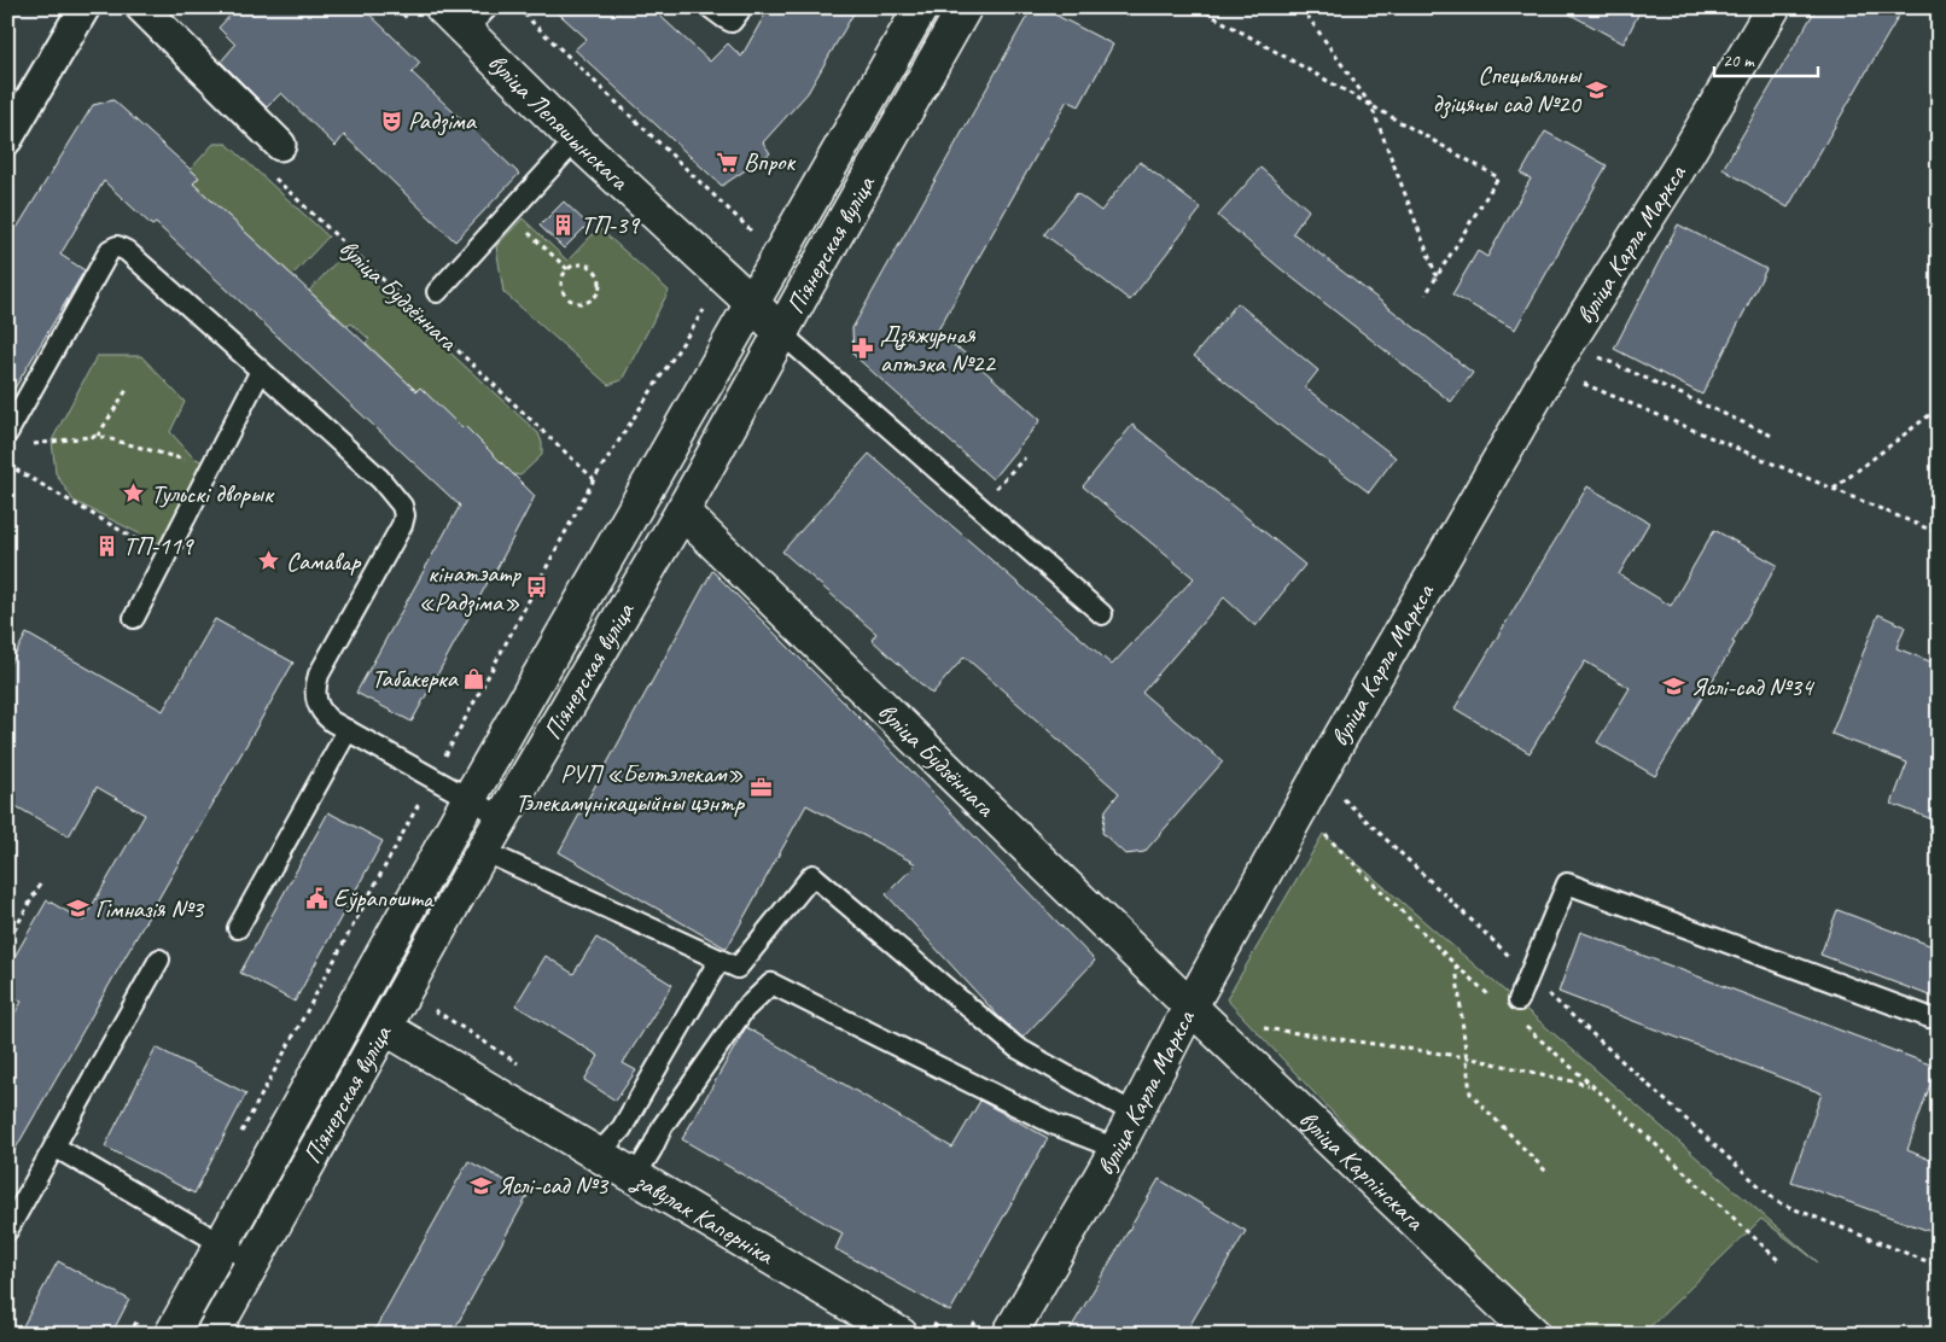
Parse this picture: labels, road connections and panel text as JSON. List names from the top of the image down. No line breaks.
{"streets":{"main road":["вуліца Лепяшынскага","вуліца Карла Маркса","Піянерская вуліца","вуліца Будзённага","вуліца Карпінскага","завулак Каперніка"]},"crossings":[["вуліца Лепяшынскага","Піянерская вуліца"],["вуліца Карла Маркса","вуліца Будзённага"],["вуліца Карла Маркса","вуліца Карпінскага"],["Піянерская вуліца","вуліца Будзённага"],["Піянерская вуліца","завулак Каперніка"],["вуліца Будзённага","вуліца Карпінскага"]],"places":{"school or university":["Спецыяльны дзіцячы сад №20","Яслі-сад №34","Гімназія №3","Яслі-сад №3"],"theatre":["Радзіма"],"supermarket":["Впрок"],"building":["ТП-39","ТП-119"],"pharmacy":["Дзяжурная аптэка №22"],"place":["Тульскі дворык","Самавар"],"bus stop":["кінатэатр «Радзіма»"],"shop":["Табакерка"],"office":["РУП «Белтэлекам» Тэлекамунікацыйны цэнтр"],"public building":["Еўрапошта"]},"scale_bar":"20 m"}
